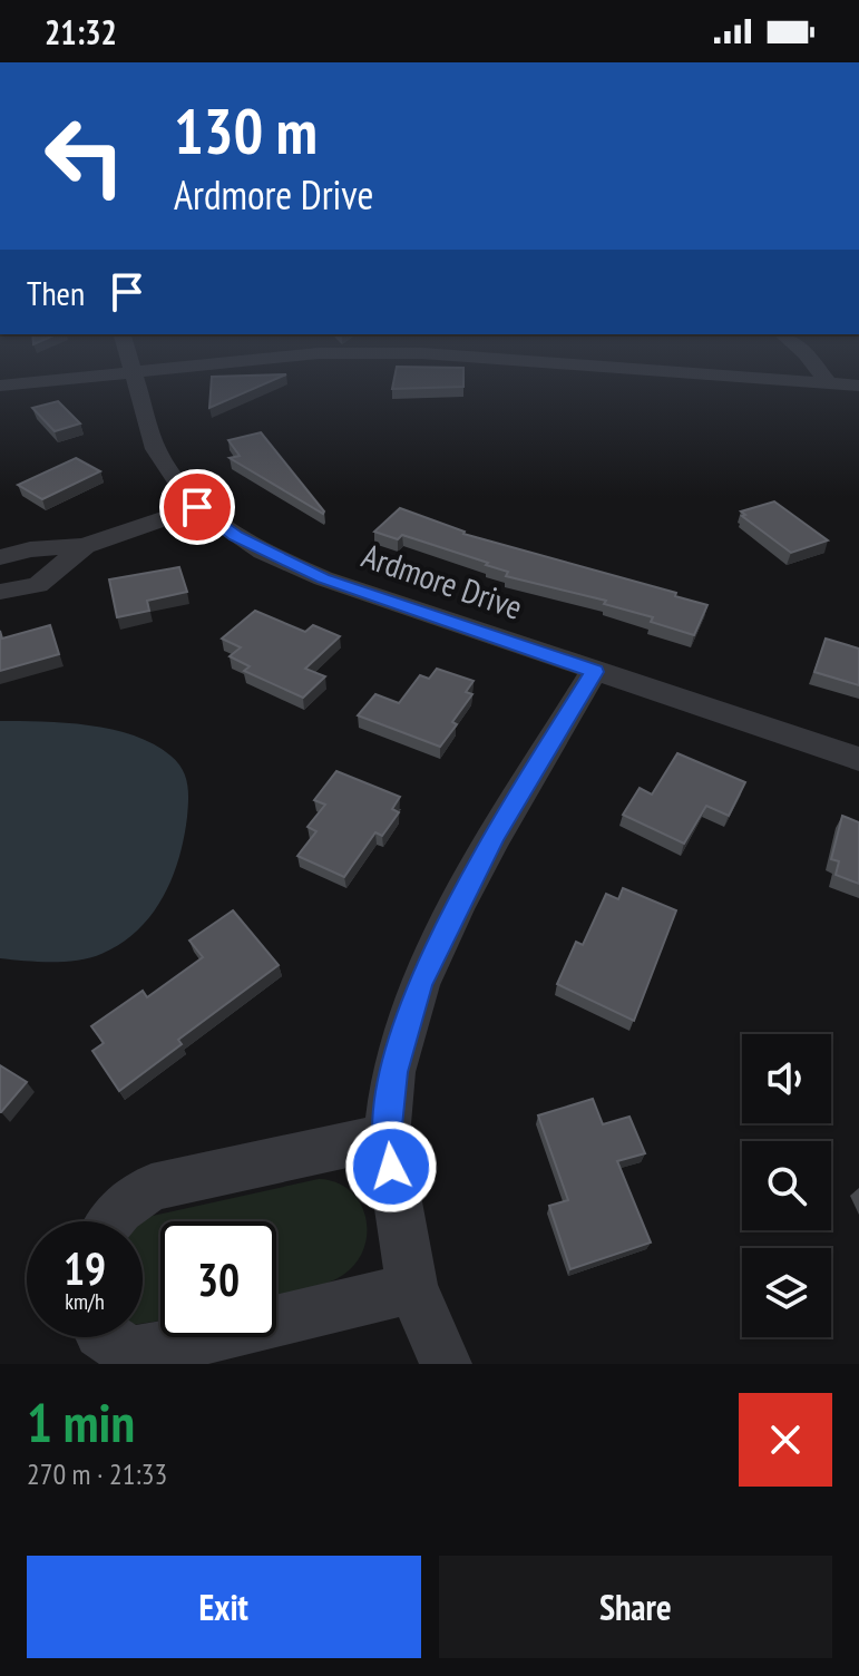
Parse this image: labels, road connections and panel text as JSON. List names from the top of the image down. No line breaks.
{"streets":{"street":["Ardmore Drive"]},"page":{"status":"21:32","turn":["130 m","Ardmore Drive"],"then":"Then","speed":"19 km/h","limit":"30","heading":["1 min","270 m · 21:33"],"buttons":["Exit","Share"]}}
